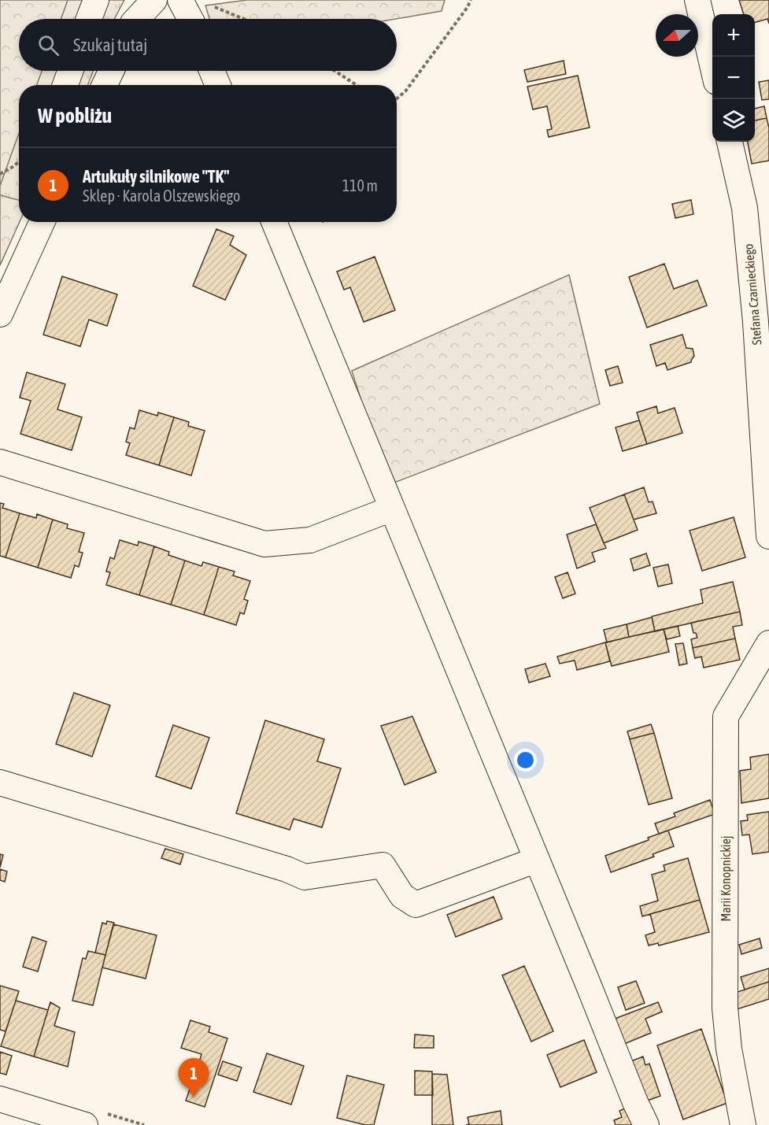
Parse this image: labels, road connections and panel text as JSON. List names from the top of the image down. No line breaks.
{"streets":{"street":["Stefana Czarnieckiego","Marii Konopnickiej"]},"north":"left","page":{"map_buttons":["+","−"],"search":"Szukaj tutaj","heading":"W pobliżu","list":[{"mark":"1","name":"Artukuły silnikowe \"TK\"","note":"Sklep · Karola Olszewskiego","value":"110 m"}],"pins":"1"}}
